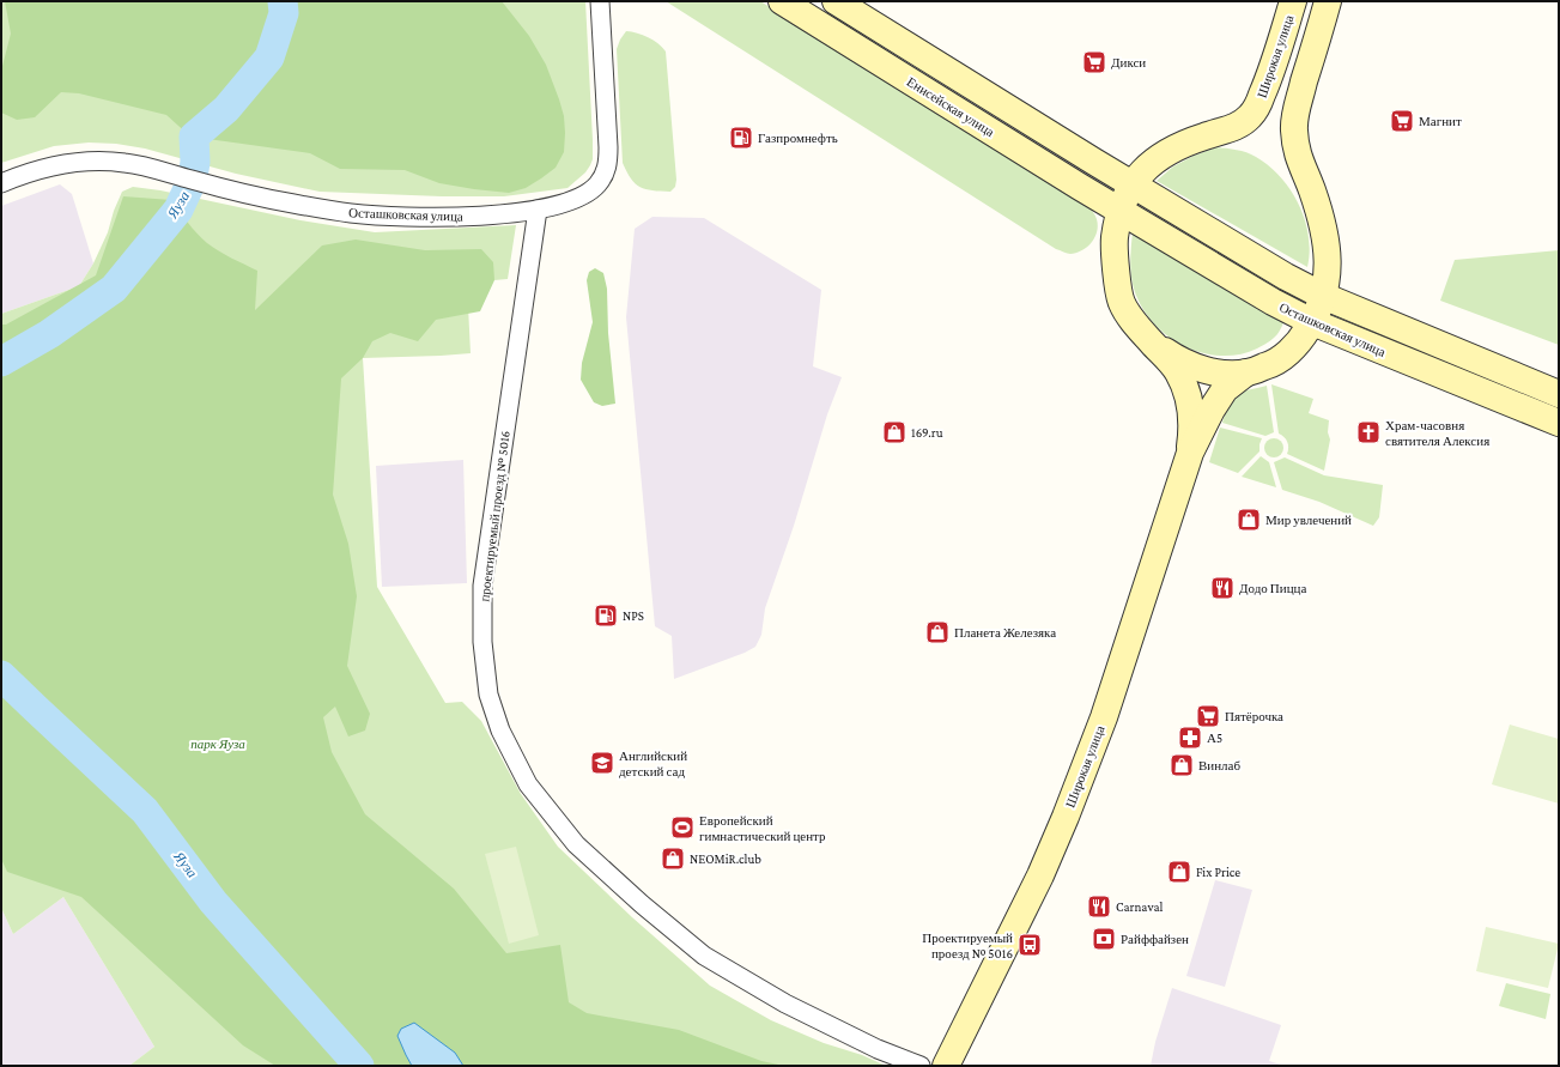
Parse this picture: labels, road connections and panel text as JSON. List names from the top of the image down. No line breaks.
{"streets":{"main road":["Широкая улица","Енисейская улица","Осташковская улица"],"street":["проектируемый проезд № 5016"]},"crossings":[["Широкая улица","Енисейская улица"],["Широкая улица","Осташковская улица"],["Енисейская улица","Осташковская улица"],["Осташковская улица","проектируемый проезд № 5016"]],"water":["Яуза"],"parks":["парк Яуза"],"places":{"supermarket":["Дикси","Магнит","Пятёрочка"],"fuel station":["Газпромнефть","NPS"],"shop":["169.ru","Мир увлечений","Планета Железяка","Винлаб","NEOMiR.club","Fix Price"],"church":["Храм-часовня святителя Алексия"],"restaurant":["Додо Пицца","Carnaval"],"pharmacy":["А5"],"school or university":["Английский детский сад"],"sports":["Европейский гимнастический центр"],"bank":["Райффайзен"],"bus stop":["Проектируемый проезд № 5016"]}}
